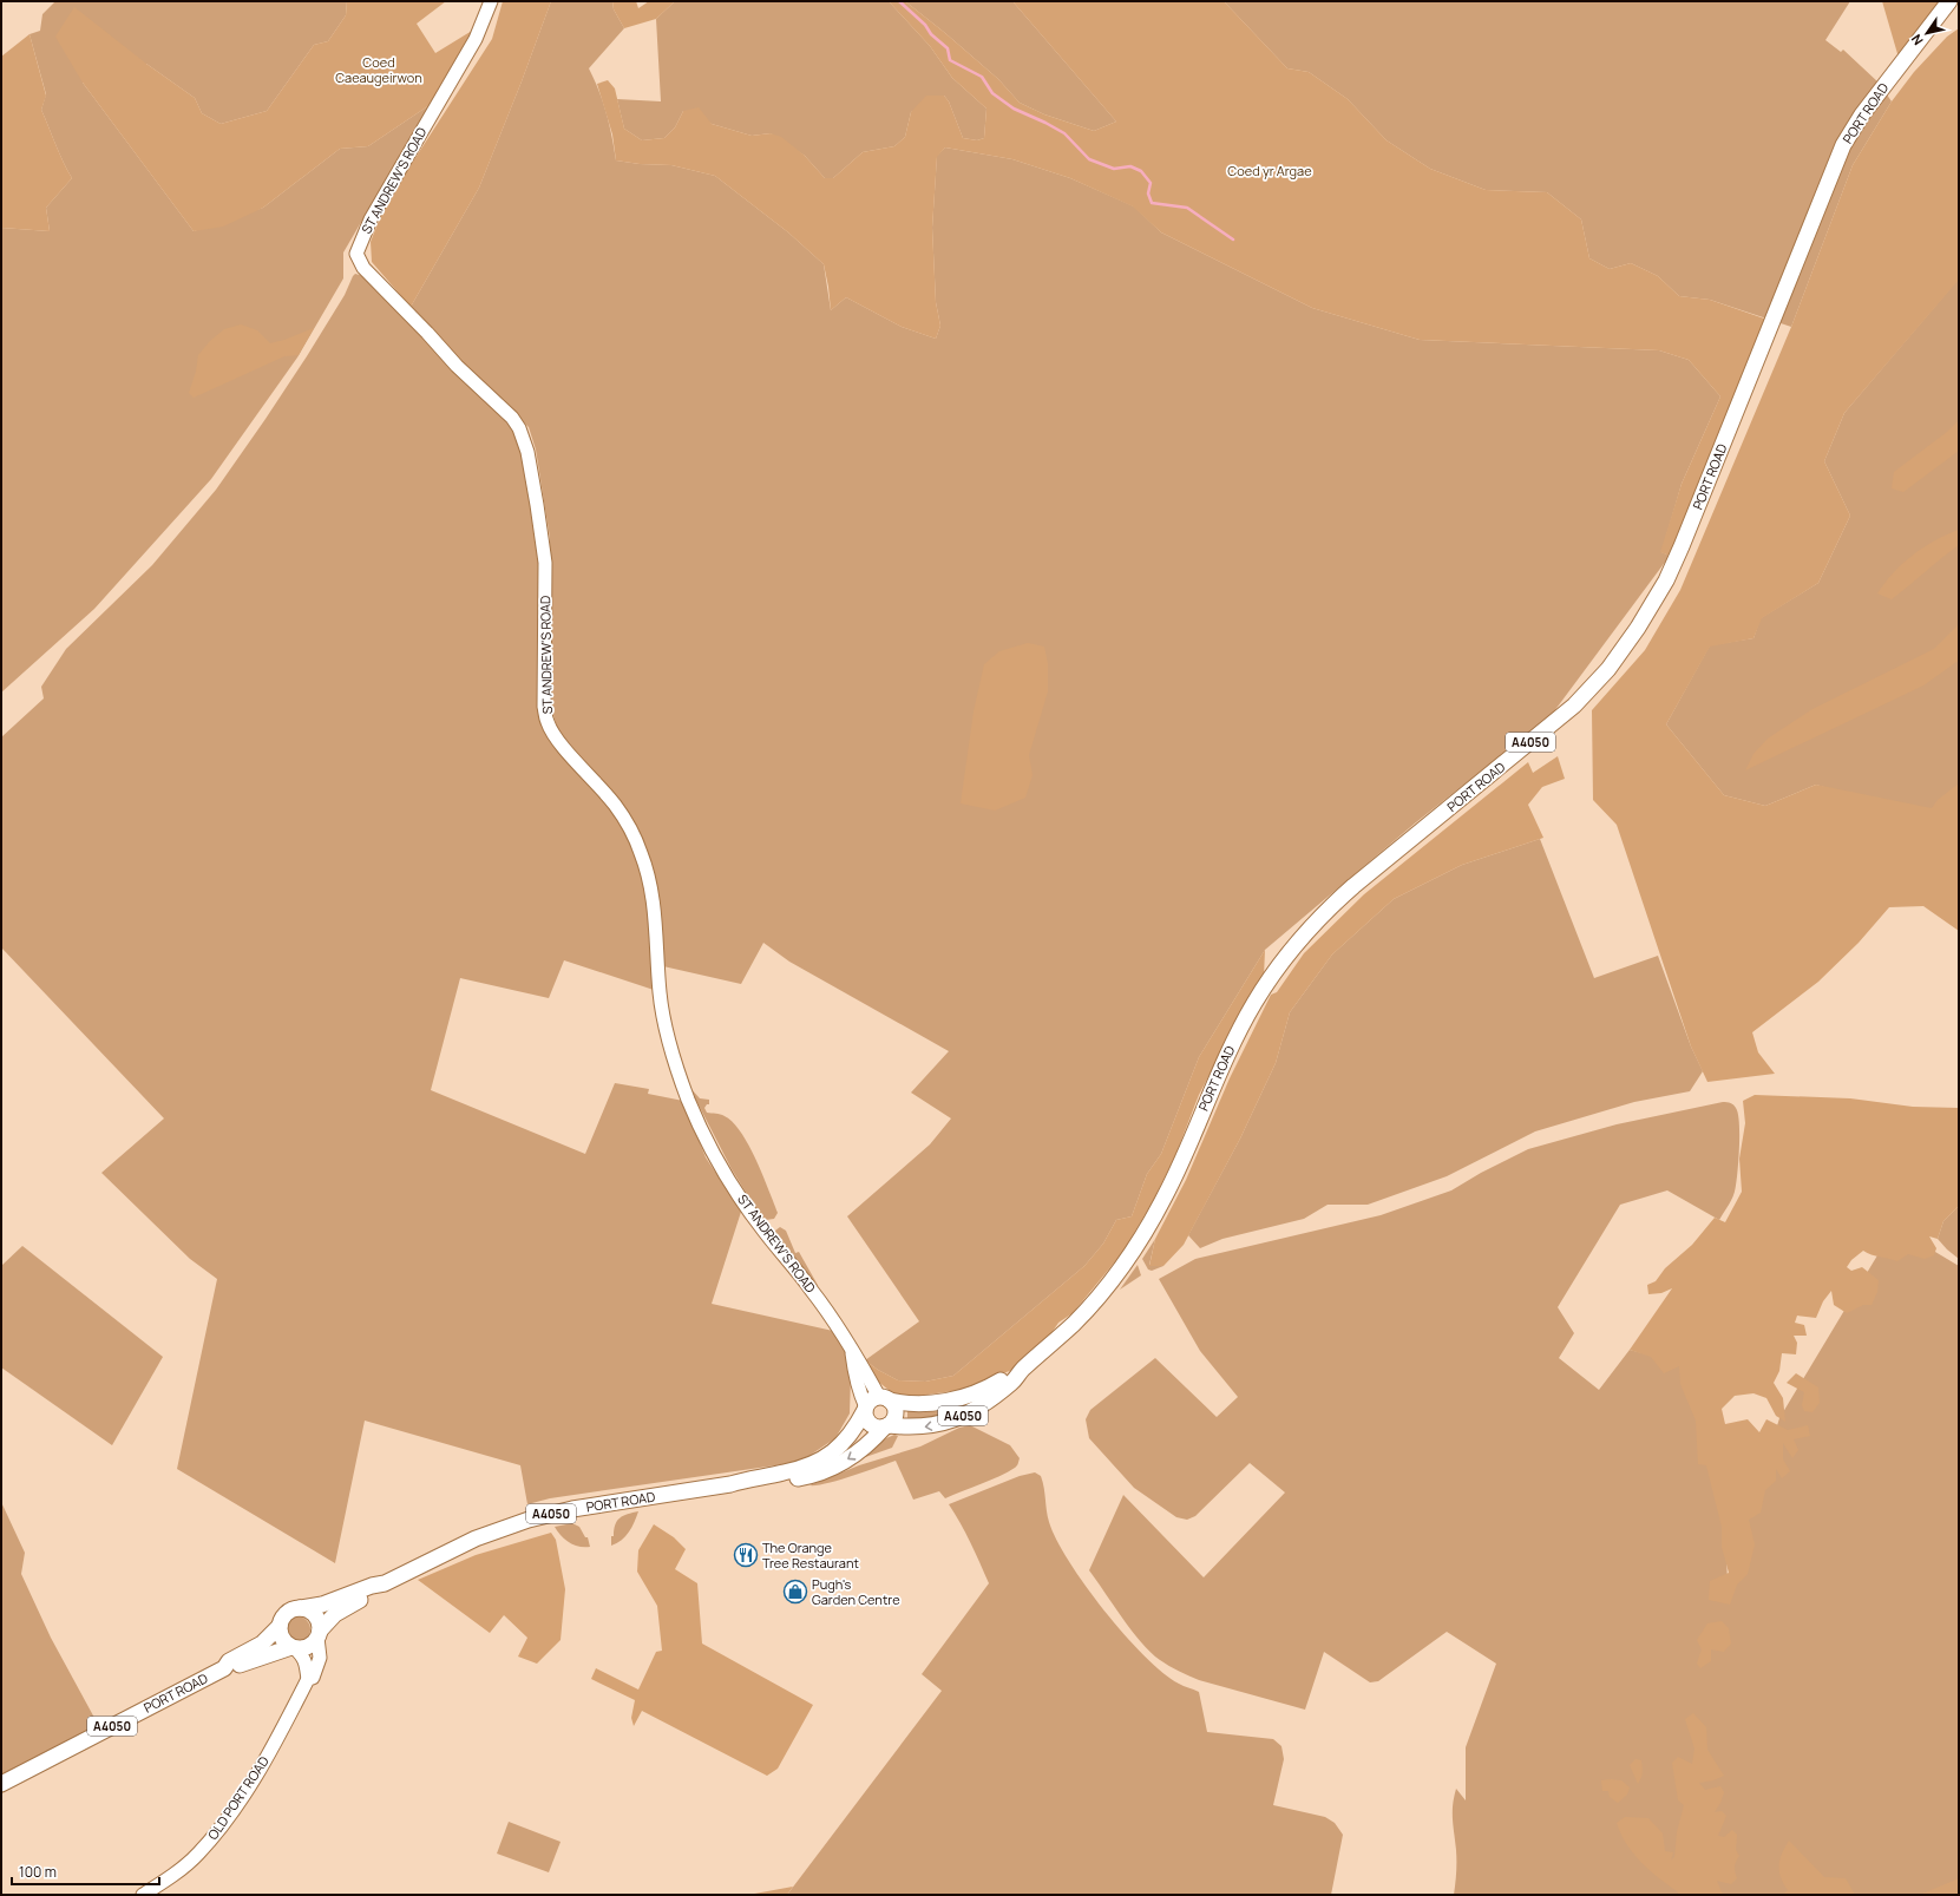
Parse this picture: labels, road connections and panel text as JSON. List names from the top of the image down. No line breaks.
{"streets":{"main road":["PORT ROAD","A4050"],"street":["ST ANDREW'S ROAD","OLD PORT ROAD"]},"crossings":[["PORT ROAD","ST ANDREW'S ROAD"],["PORT ROAD","OLD PORT ROAD"]],"parks":["Coed Caeaugeirwon","Coed yr Argae"],"places":{"restaurant":["The Orange Tree Restaurant"],"shop":["Pugh's Garden Centre"]},"scale_bar":"100 m","north":"bottom left"}
